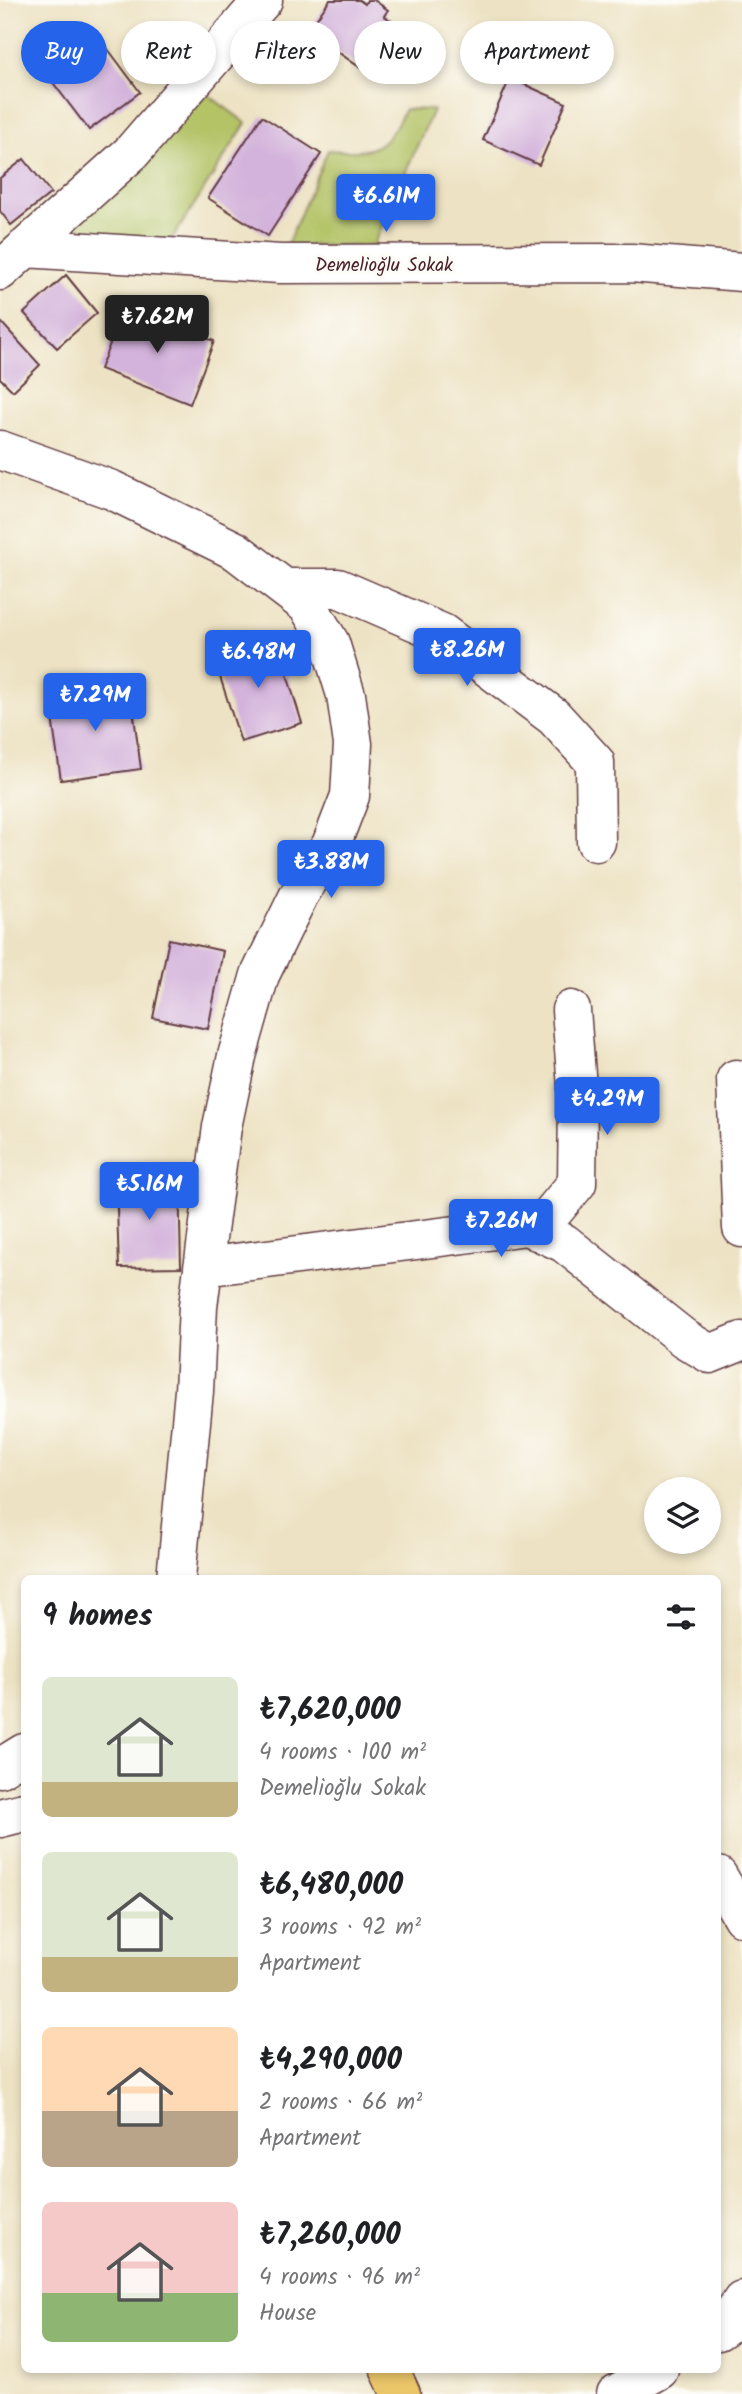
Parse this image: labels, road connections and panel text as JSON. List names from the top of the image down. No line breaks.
{"streets":{"street":["Demelioğlu Sokak"]},"page":{"chip":["Buy","Rent","Filters","New","Apartment"],"price":["₺6.61M","₺7.62M","₺8.26M","₺6.48M","₺7.29M","₺3.88M","₺4.29M","₺5.16M","₺7.26M"],"heading":"9 homes","list":[{"name":"₺7,620,000","note":"4 rooms · 100 m² · Demelioğlu Sokak"},{"name":"₺6,480,000","note":"3 rooms · 92 m² · Apartment"},{"name":"₺4,290,000","note":"2 rooms · 66 m² · Apartment"},{"name":"₺7,260,000","note":"4 rooms · 96 m² · House"}]}}
